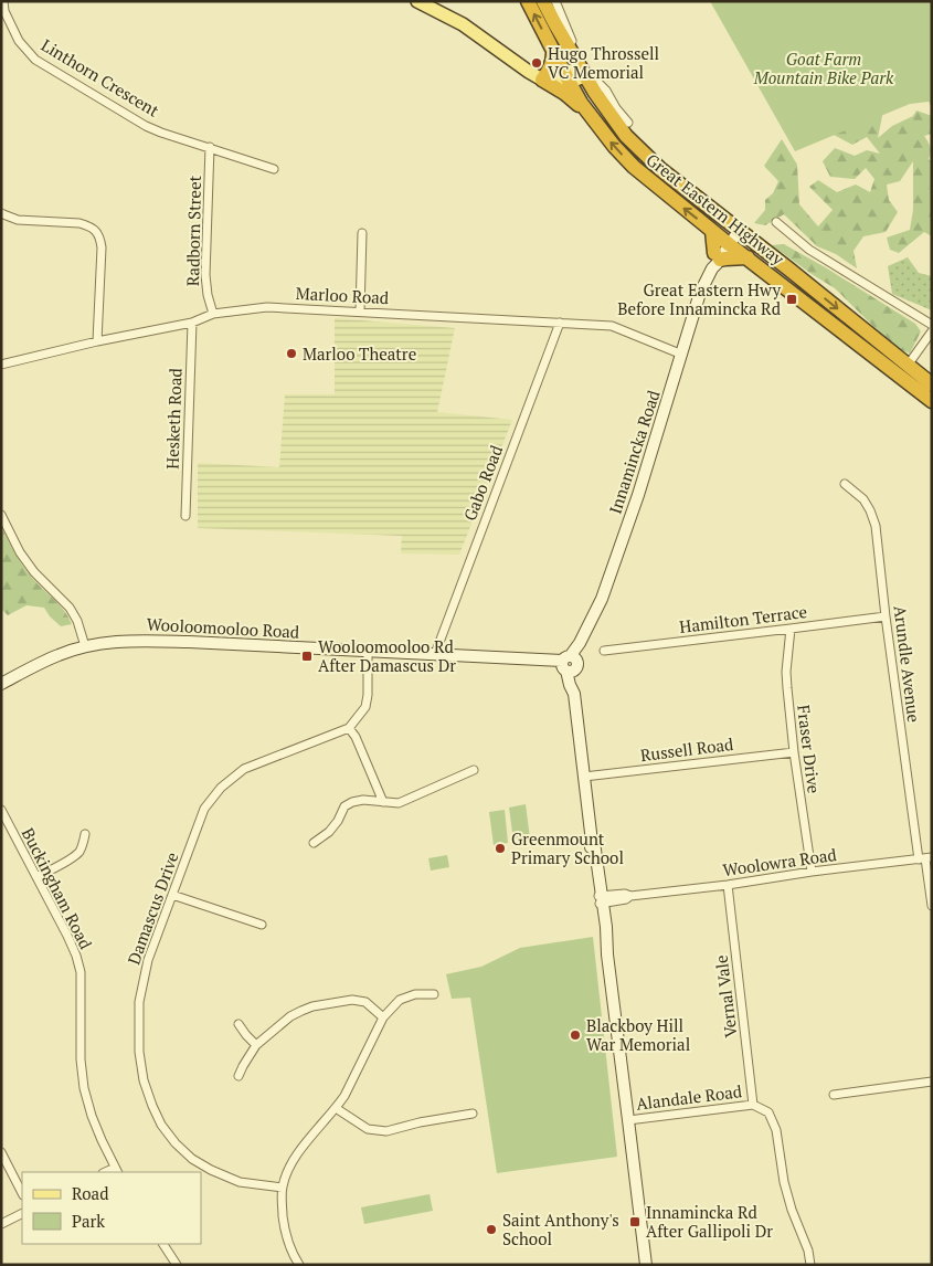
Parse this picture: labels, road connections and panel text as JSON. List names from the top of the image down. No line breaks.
{"streets":{"highway":["Great Eastern Highway"],"main road":["Innamincka Road","Wooloomooloo Road"],"street":["Linthorn Crescent","Radborn Street","Marloo Road","Hesketh Road","Gabo Road","Hamilton Terrace","Arundle Avenue","Russell Road","Fraser Drive","Woolowra Road","Buckingham Road","Damascus Drive","Vernal Vale","Alandale Road"]},"crossings":[["Linthorn Crescent","Radborn Street"],["Great Eastern Highway","Innamincka Road"],["Radborn Street","Marloo Road"],["Marloo Road","Hesketh Road"],["Marloo Road","Innamincka Road"],["Marloo Road","Gabo Road"],["Innamincka Road","Wooloomooloo Road"],["Innamincka Road","Russell Road"],["Innamincka Road","Woolowra Road"],["Innamincka Road","Alandale Road"],["Gabo Road","Wooloomooloo Road"],["Hamilton Terrace","Arundle Avenue"],["Hamilton Terrace","Fraser Drive"],["Arundle Avenue","Woolowra Road"],["Russell Road","Fraser Drive"],["Fraser Drive","Woolowra Road"],["Woolowra Road","Vernal Vale"],["Vernal Vale","Alandale Road"]],"parks":["Goat Farm Mountain Bike Park"],"places":{"other":["Hugo Throssell VC Memorial","Marloo Theatre","Greenmount Primary School","Blackboy Hill War Memorial","Saint Anthony's School"],"transit":["Great Eastern Hwy Before Innamincka Rd","Wooloomooloo Rd After Damascus Dr","Innamincka Rd After Gallipoli Dr"]},"legend":["Road","Park"]}
